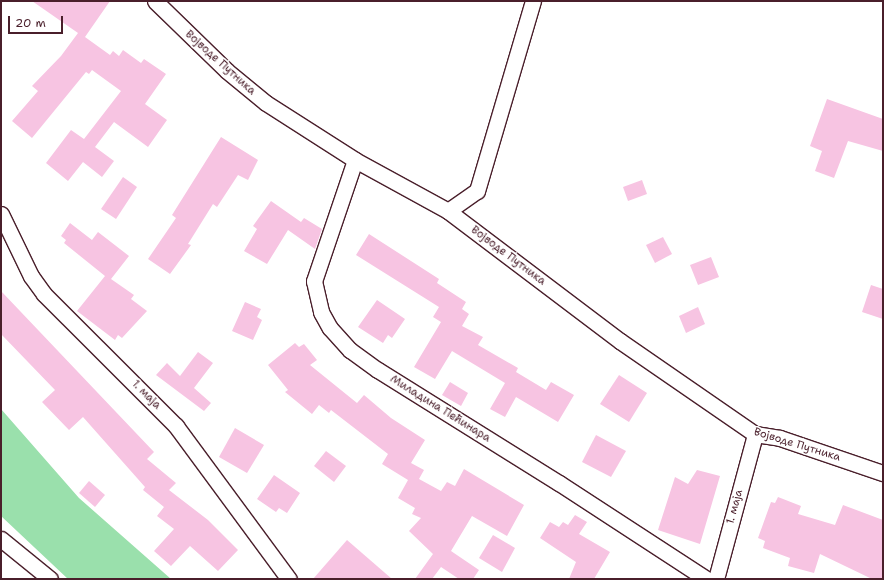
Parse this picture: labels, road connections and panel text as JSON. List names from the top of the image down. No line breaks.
{"streets":{"street":["Војводе Путника","1. маја","Миладина Пећинара"]},"crossings":[["Војводе Путника","1. маја"],["Војводе Путника","Миладина Пећинара"]],"scale_bar":"20 m"}
